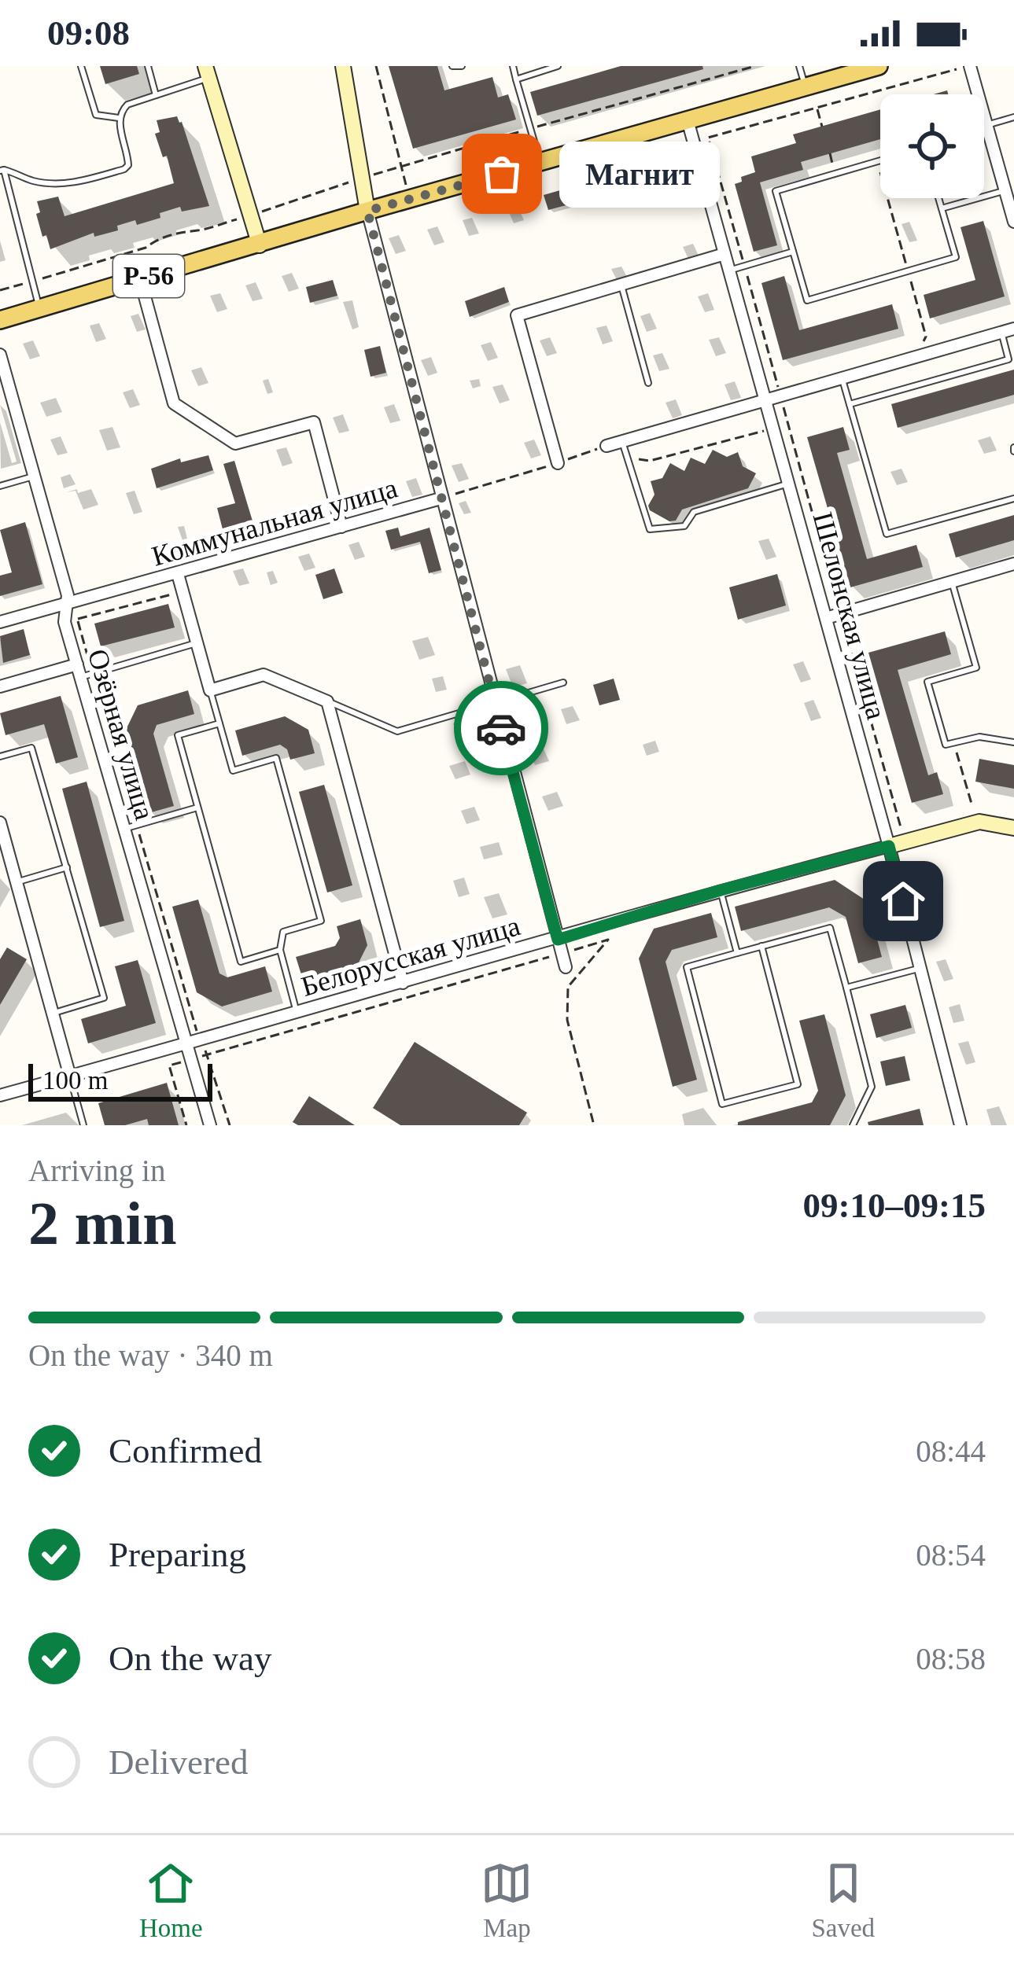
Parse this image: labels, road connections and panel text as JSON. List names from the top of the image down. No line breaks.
{"streets":{"main road":["Р-56"],"street":["Коммунальная улица","Шелонская улица","Озёрная улица","Белорусская улица"]},"crossings":[["Р-56","Шелонская улица"],["Коммунальная улица","Озёрная улица"],["Шелонская улица","Белорусская улица"],["Озёрная улица","Белорусская улица"]],"places":["Магнит"],"scale_bar":"100 m","page":{"status":"09:08","bubble":"Магнит","scale":"100 m","heading":["2 min","Arriving in","09:10–09:15"],"bar":"On the way · 340 m","list":[["Confirmed","08:44"],["Preparing","08:54"],["On the way","08:58"],"Delivered"],"tabs":["Home","Map","Saved"]}}
